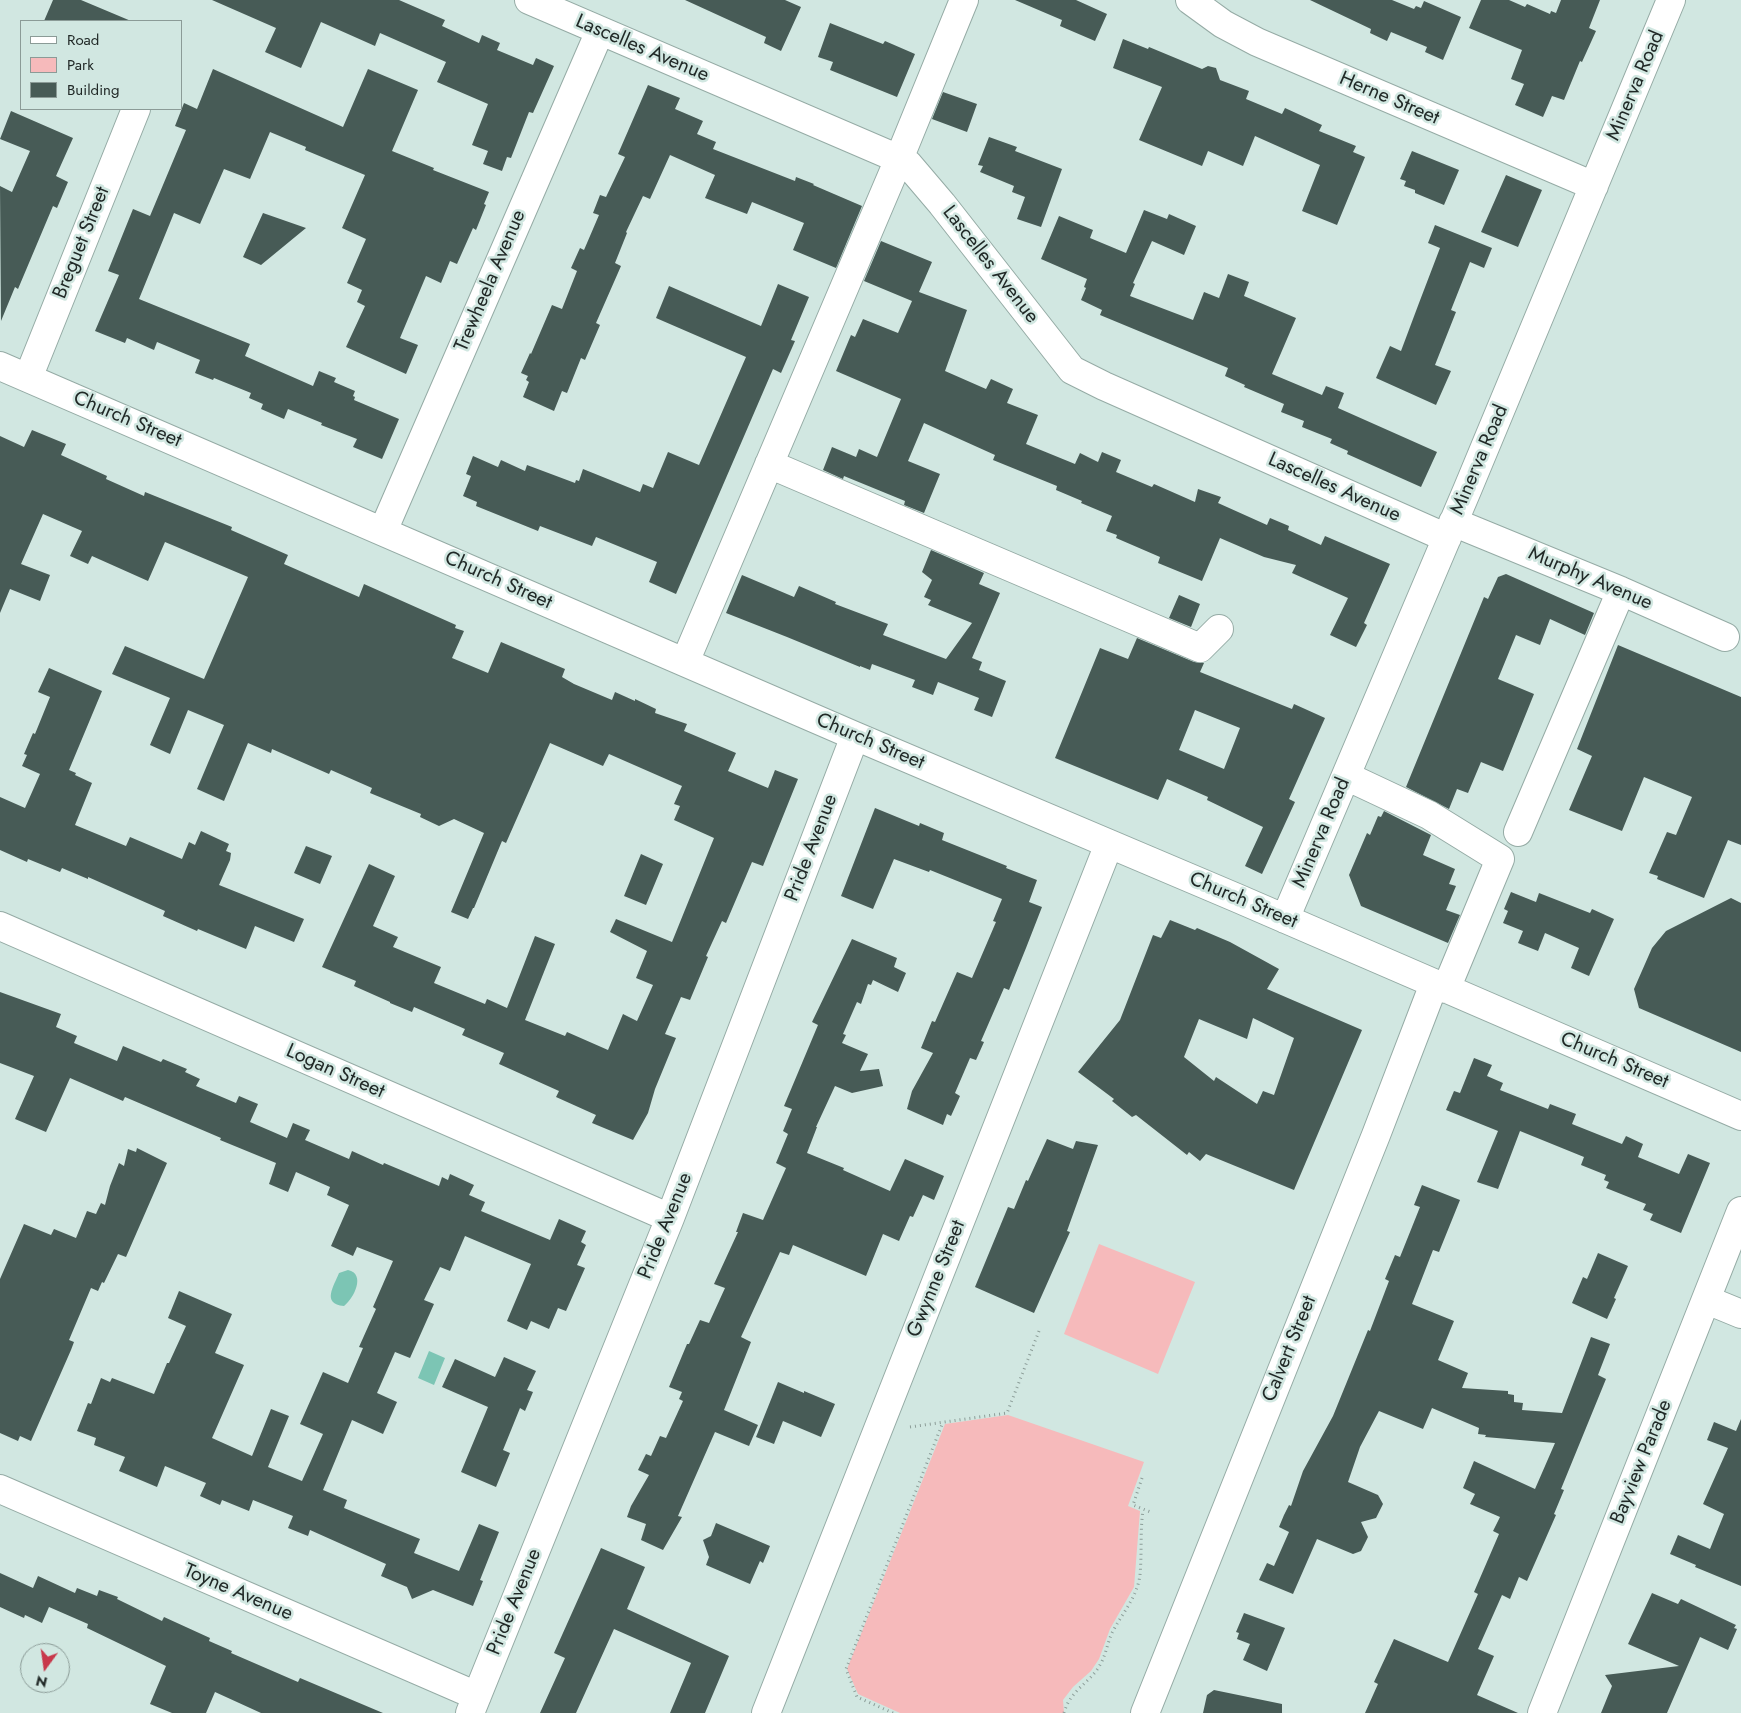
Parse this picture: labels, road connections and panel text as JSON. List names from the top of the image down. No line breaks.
{"streets":{"street":["Lascelles Avenue","Minerva Road","Herne Street","Breguet Street","Trewheela Avenue","Church Street","Murphy Avenue","Pride Avenue","Logan Street","Gwynne Street","Calvert Street","Bayview Parade","Toyne Avenue"]},"crossings":[["Lascelles Avenue","Minerva Road"],["Lascelles Avenue","Trewheela Avenue"],["Lascelles Avenue","Murphy Avenue"],["Minerva Road","Herne Street"],["Minerva Road","Church Street"],["Minerva Road","Murphy Avenue"],["Minerva Road","Calvert Street"],["Breguet Street","Church Street"],["Trewheela Avenue","Church Street"],["Church Street","Pride Avenue"],["Church Street","Gwynne Street"],["Church Street","Calvert Street"],["Pride Avenue","Logan Street"],["Pride Avenue","Toyne Avenue"]],"legend":["Road","Park","Building"],"north":"bottom"}
